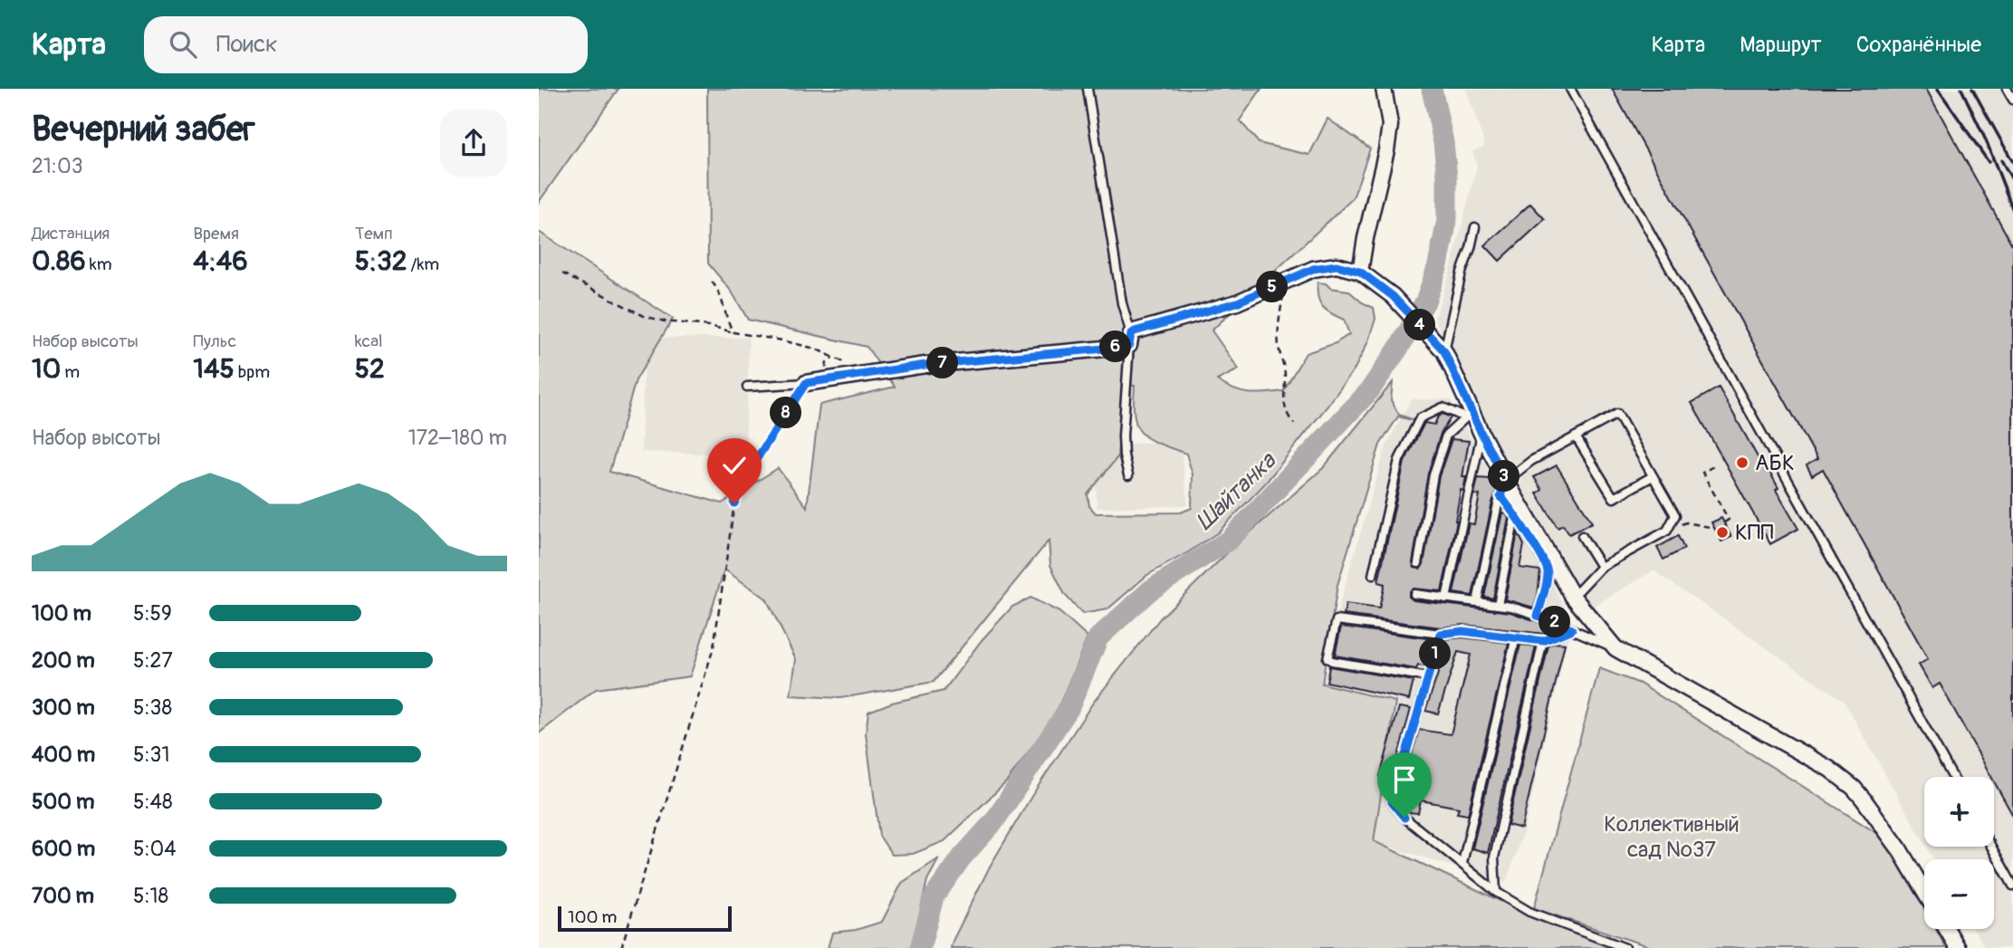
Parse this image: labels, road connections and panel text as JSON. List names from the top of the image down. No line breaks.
{"water":["Шайтанка"],"parks":["Коллективный сад №37"],"places":["АБК","КПП"],"scale_bar":"100 m","page":{"header":"Карта","search":"Поиск","nav":["Карта","Маршрут","Сохранённые"],"heading":["Вечерний забег","21:03"],"stats":[["Дистанция","0.86 km"],["Время","4:46"],["Темп","5:32 /km"],["Набор высоты","10 m"],["Пульс","145 bpm"],["kcal","52"]],"pins":["5","4","6","7","8","3","2","1"],"chart":["Набор высоты","172–180 m"],"list":[{"name":"100 m","note":"5:59"},{"name":"200 m","note":"5:27"},{"name":"300 m","note":"5:38"},{"name":"400 m","note":"5:31"},{"name":"500 m","note":"5:48"},{"name":"600 m","note":"5:04"},{"name":"700 m","note":"5:18"}],"map_buttons":["+","−"],"scale":"100 m"}}
